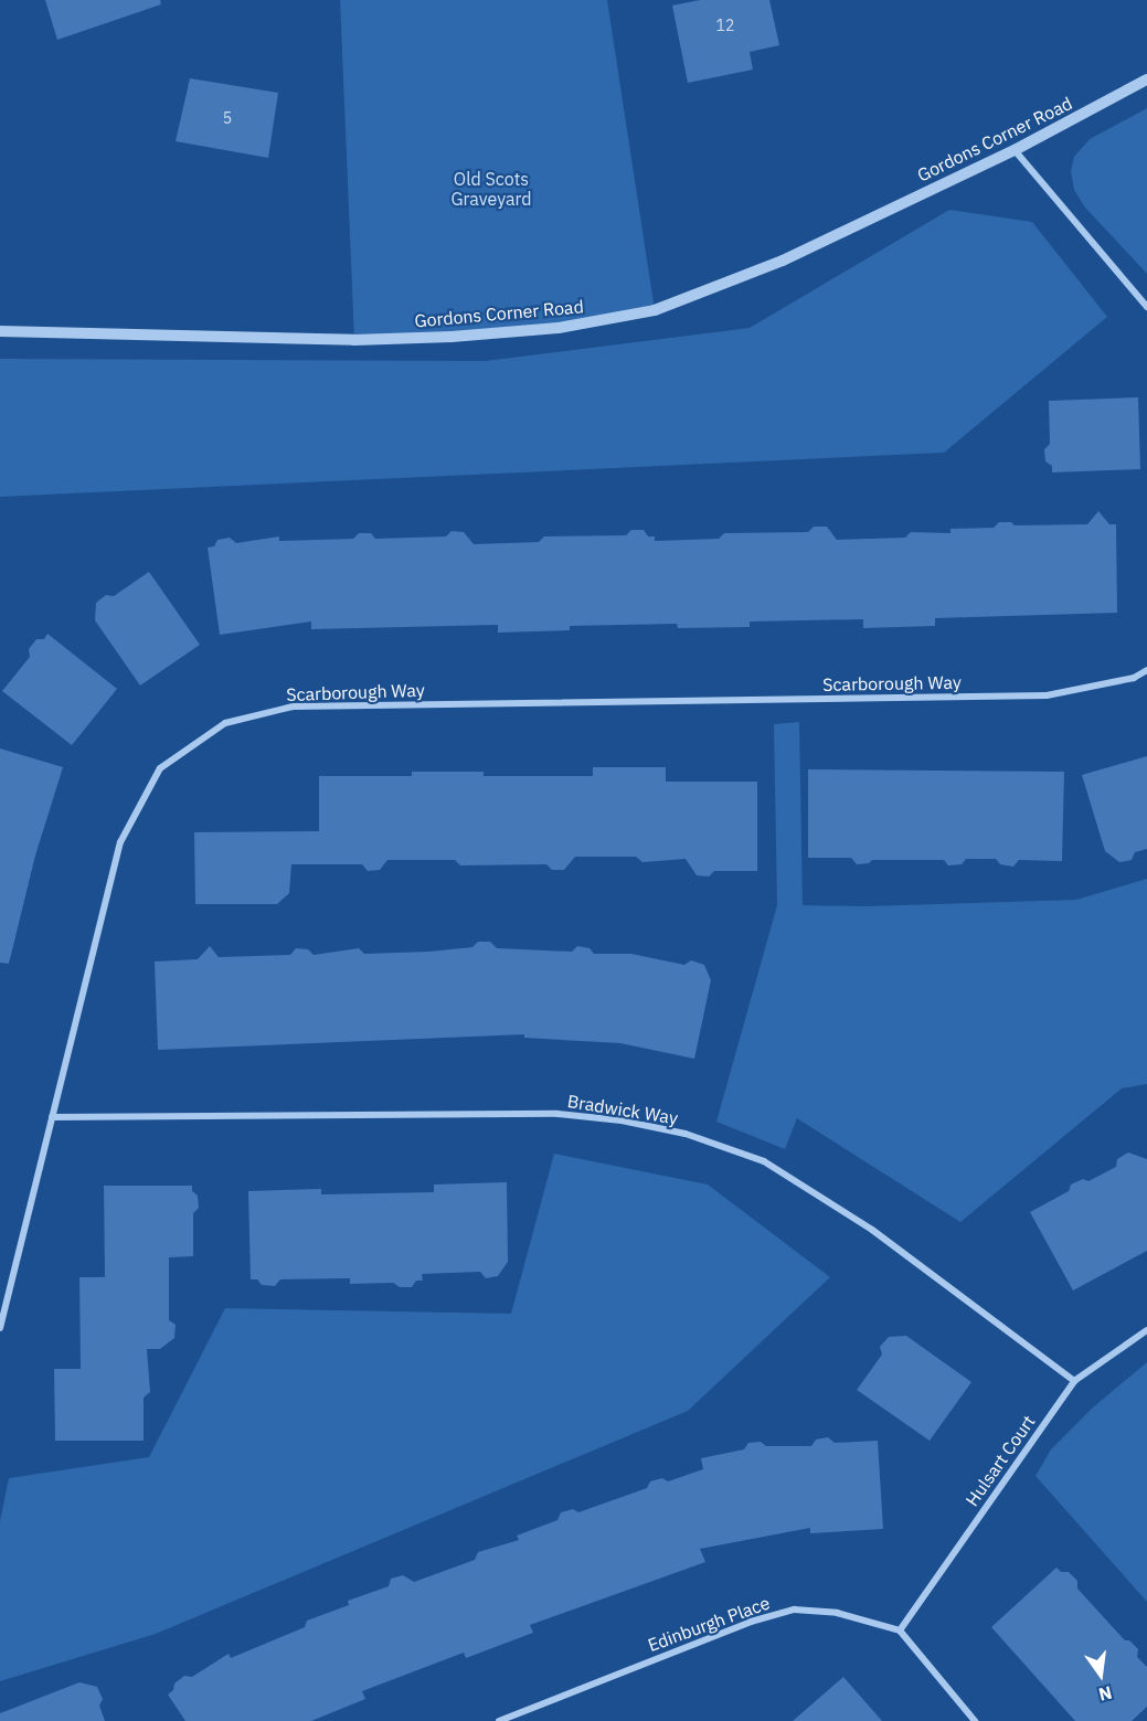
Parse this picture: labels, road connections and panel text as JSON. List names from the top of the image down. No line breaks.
{"streets":{"street":["Gordons Corner Road","Scarborough Way","Bradwick Way","Hulsart Court","Edinburgh Place"]},"crossings":[["Scarborough Way","Bradwick Way"],["Bradwick Way","Hulsart Court"],["Hulsart Court","Edinburgh Place"]],"parks":["Old Scots Graveyard"],"house_numbers":["12","5"],"north":"bottom"}
